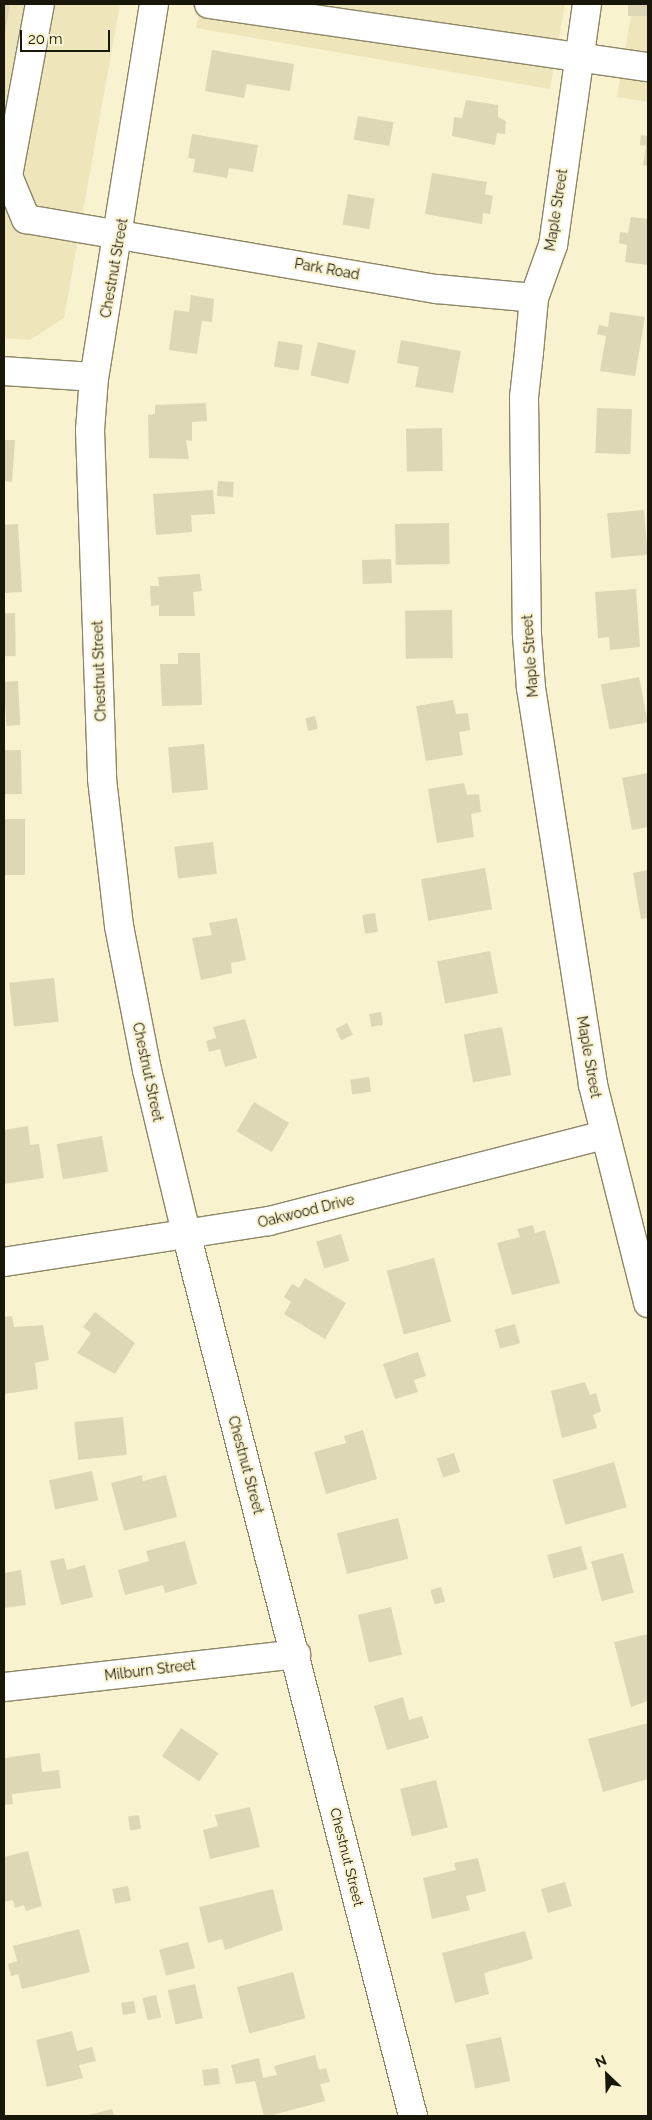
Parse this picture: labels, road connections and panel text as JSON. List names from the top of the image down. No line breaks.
{"streets":{"street":["Maple Street","Chestnut Street","Park Road","Oakwood Drive","Milburn Street"]},"crossings":[["Maple Street","Park Road"],["Maple Street","Oakwood Drive"],["Chestnut Street","Park Road"],["Chestnut Street","Oakwood Drive"],["Chestnut Street","Milburn Street"]],"scale_bar":"20 m","north":"top left"}
